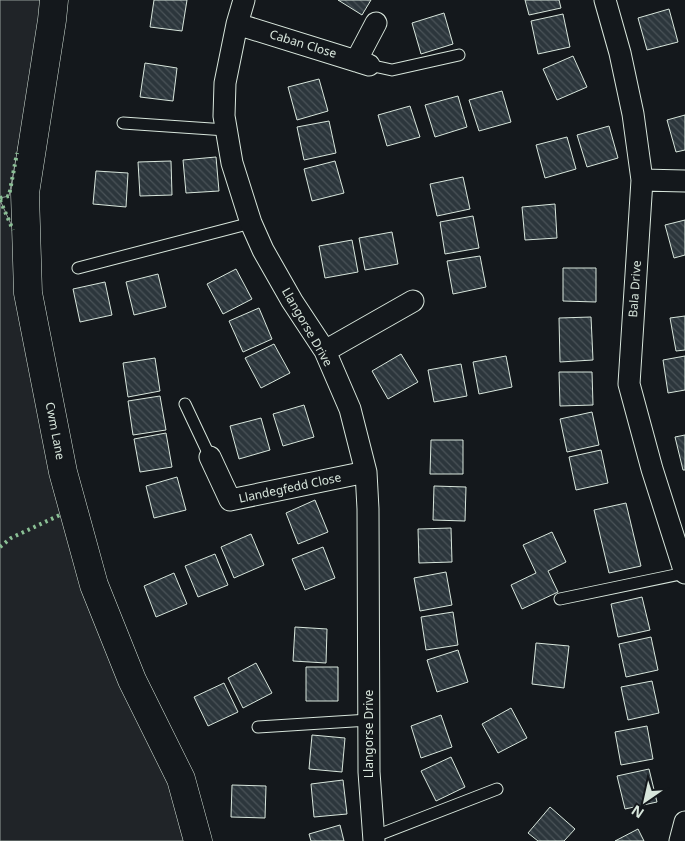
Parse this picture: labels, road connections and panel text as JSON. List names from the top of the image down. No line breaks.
{"streets":{"street":["Caban Close","Bala Drive","Llangorse Drive","Cwm Lane","Llandegfedd Close"]},"crossings":[["Caban Close","Llangorse Drive"],["Llangorse Drive","Llandegfedd Close"]],"north":"bottom left"}
